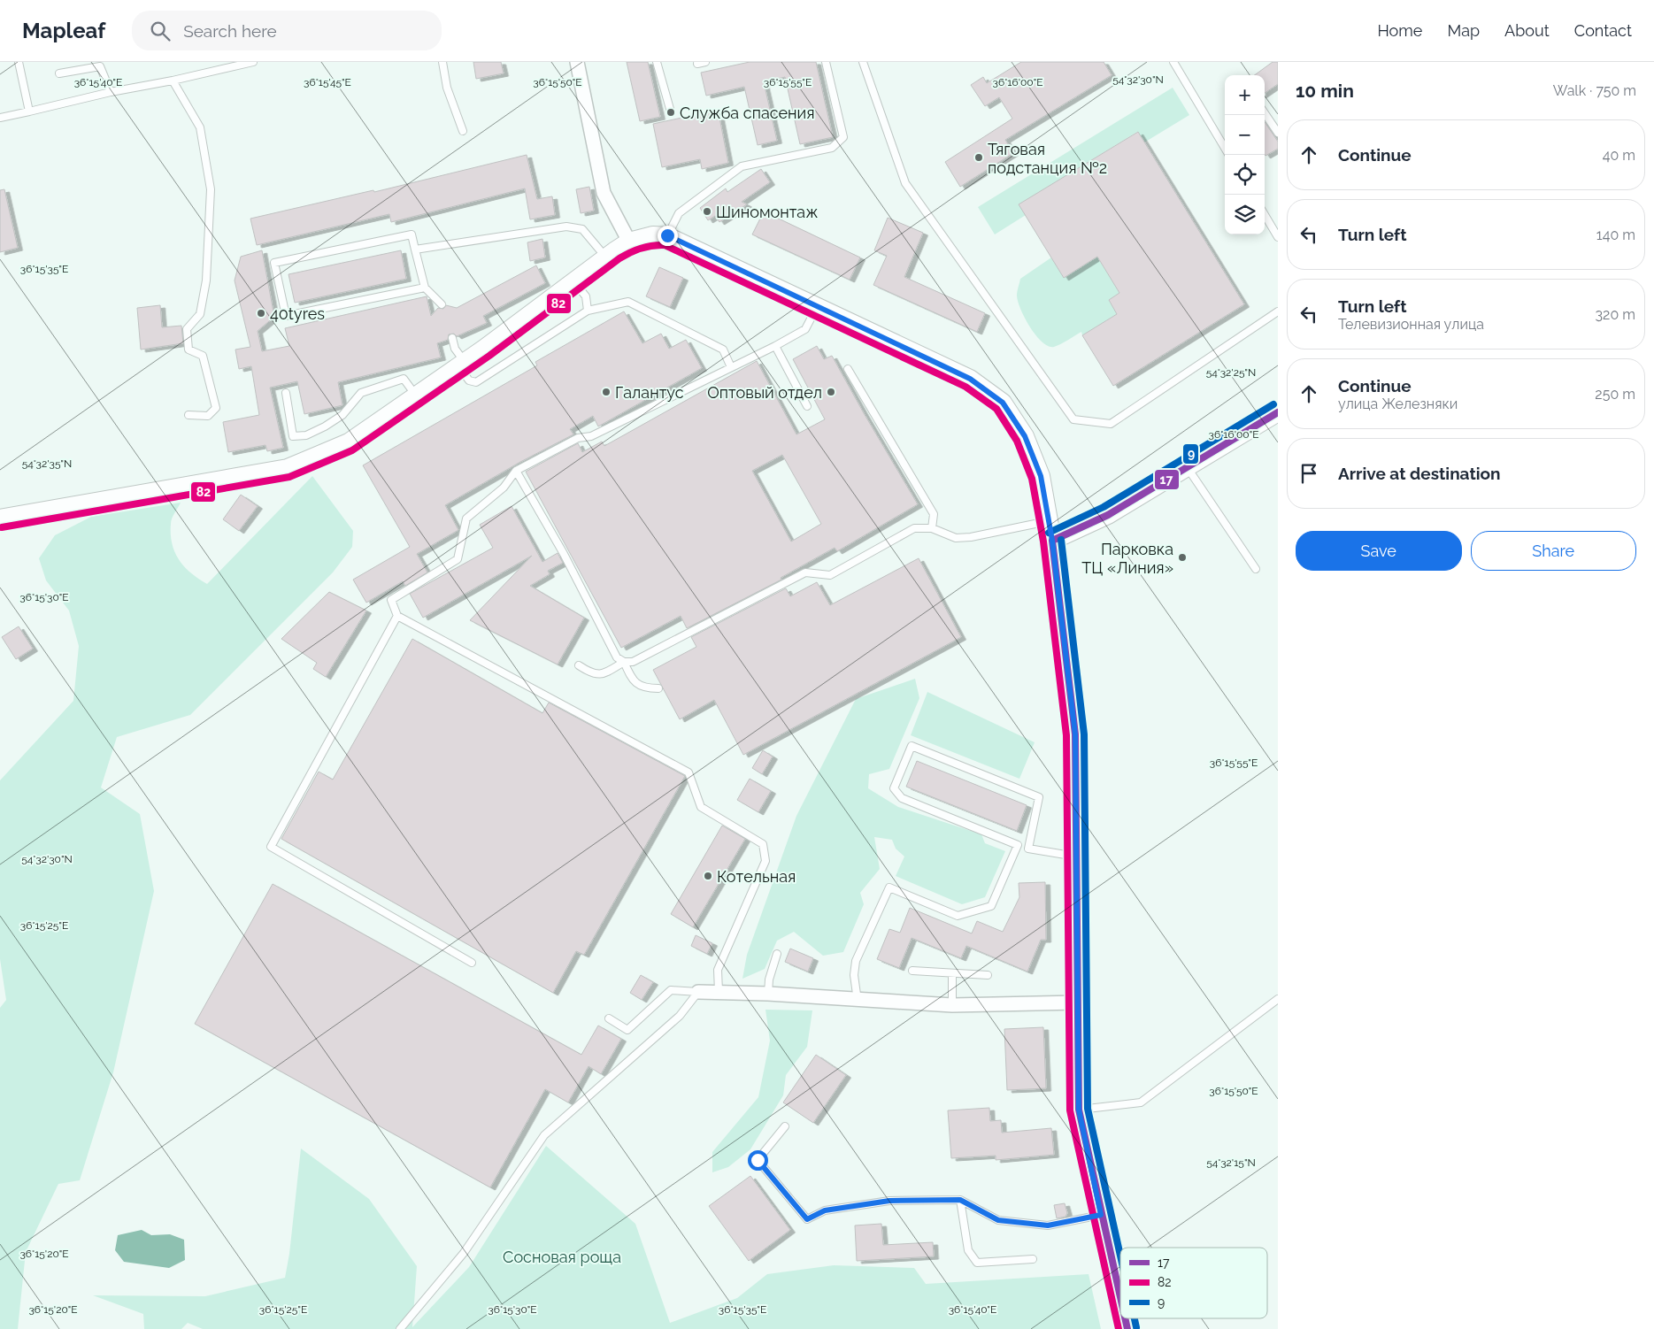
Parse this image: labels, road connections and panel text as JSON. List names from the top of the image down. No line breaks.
{"parks":["Сосновая роща"],"places":["Служба спасения","Тяговая подстанция №2","Шиномонтаж","40tyres","Галантус","Оптовый отдел","Парковка ТЦ «Линия»","Котельная"],"lines":["transit line 82","transit line 9","transit line 17"],"legend":["17","82","9"],"page":{"header":"Mapleaf","search":"Search here","nav":["Home","Map","About","Contact"],"heading":["10 min","Walk · 750 m"],"map_buttons":["+","−"],"list":[["Continue","40 m"],["Turn left","140 m"],["Turn left","Телевизионная улица","320 m"],["Continue","улица Железняки","250 m"],"Arrive at destination"],"buttons":["Save","Share"]},"coordinates":["54°32'30\"N","36°15'55\"E","36°15'40\"E","36°15'45\"E","36°15'50\"E","36°16'00\"E","36°15'35\"E","54°32'25\"N","54°32'35\"N","36°15'30\"E","36°15'25\"E","54°32'15\"N","36°15'20\"E"]}
